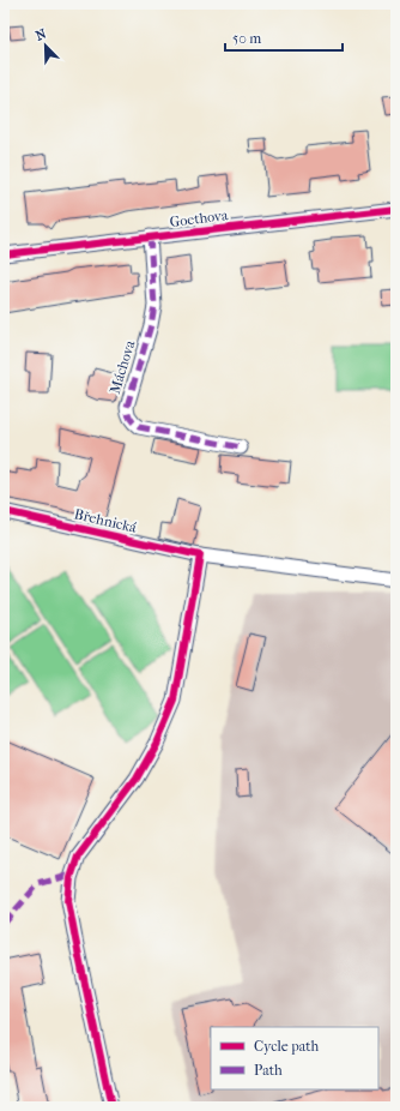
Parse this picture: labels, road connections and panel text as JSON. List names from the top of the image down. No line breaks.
{"streets":{"street":["Goethova","Máchova","Břehnická"]},"crossings":[["Goethova","Máchova"]],"legend":["Cycle path","Path"],"scale_bar":"50 m","north":"top left"}
